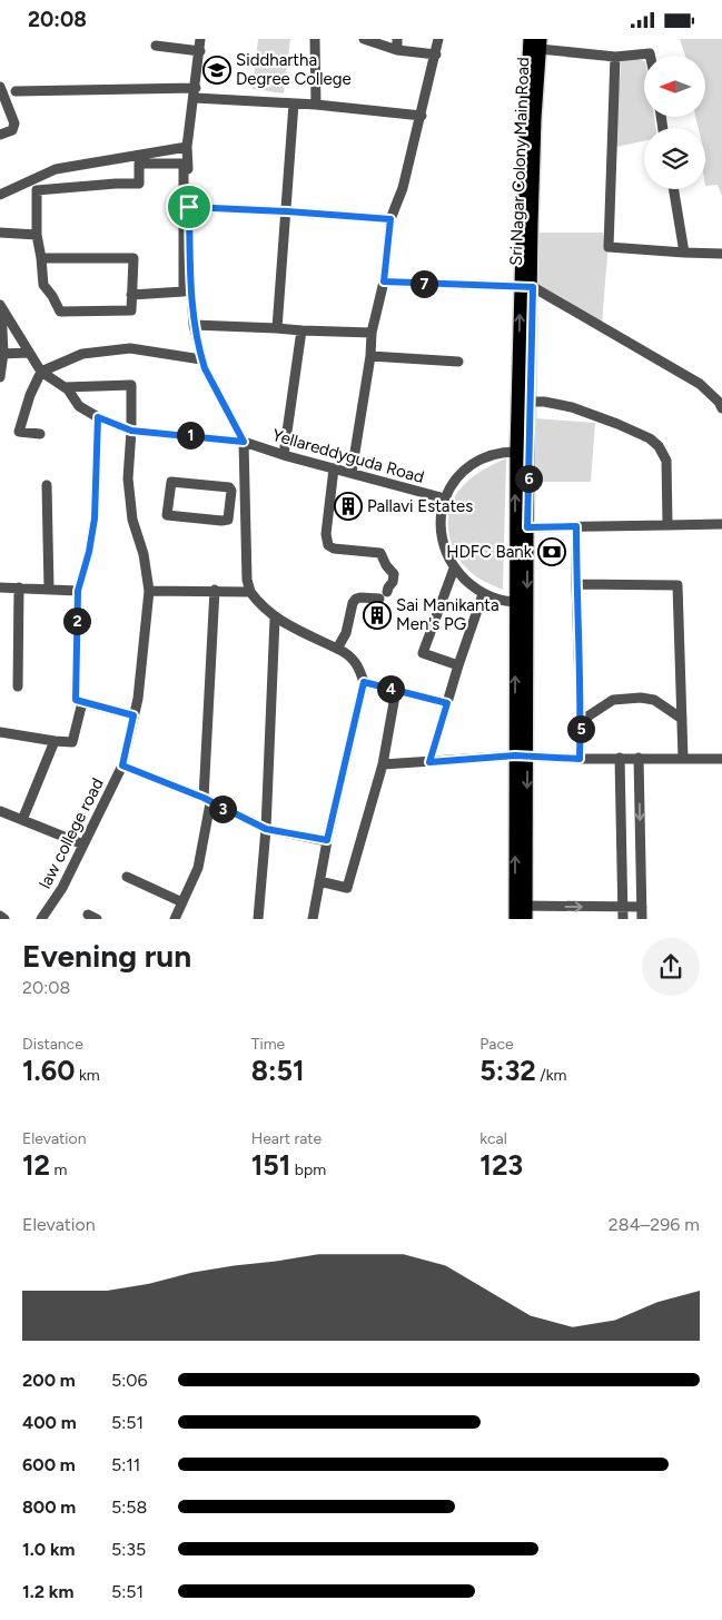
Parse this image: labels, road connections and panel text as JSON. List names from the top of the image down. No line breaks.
{"streets":{"main road":["Sri Nagar Colony Main Road"],"street":["Yellareddyguda Road","law college road"]},"crossings":[["Yellareddyguda Road","law college road"]],"places":{"school or university":["Siddhartha Degree College"],"building":["Pallavi Estates","Sai Manikanta Men's PG"],"bank":["HDFC Bank"]},"north":"left","page":{"status":"20:08","pins":["7","1","6","2","4","5","3"],"heading":["Evening run","20:08"],"stats":[["Distance","1.60 km"],["Time","8:51"],["Pace","5:32 /km"],["Elevation","12 m"],["Heart rate","151 bpm"],["kcal","123"]],"chart":["Elevation","284–296 m"],"list":[{"name":"200 m","note":"5:06"},{"name":"400 m","note":"5:51"},{"name":"600 m","note":"5:11"},{"name":"800 m","note":"5:58"},{"name":"1.0 km","note":"5:35"},{"name":"1.2 km","note":"5:51"}]}}
